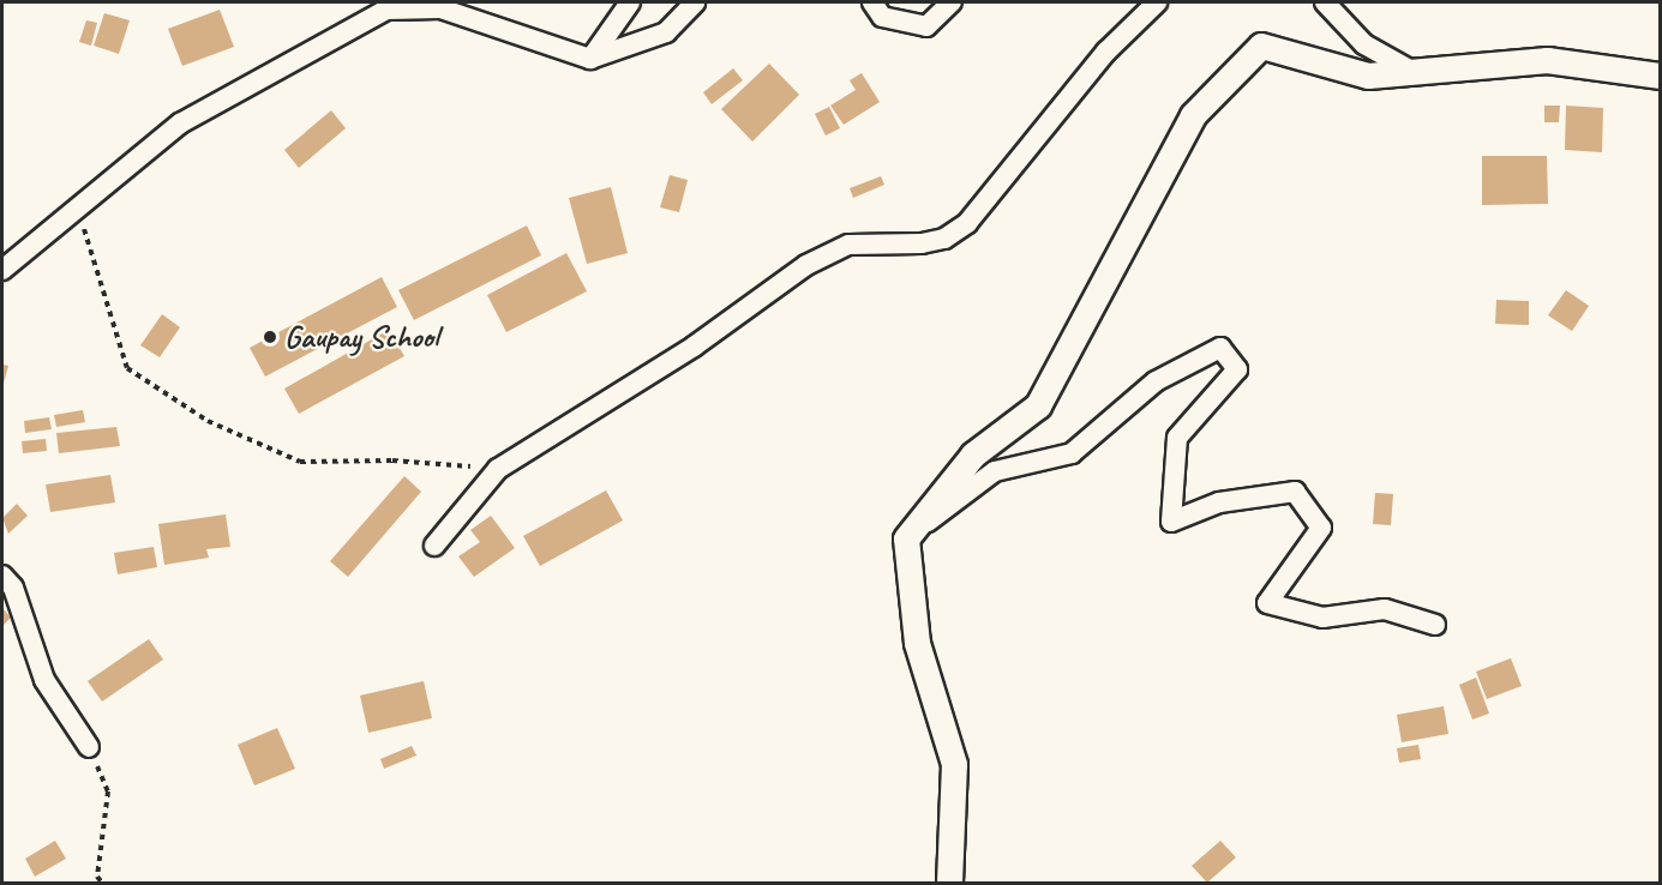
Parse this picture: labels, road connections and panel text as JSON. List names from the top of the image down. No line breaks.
{"places":["Gaupay School"]}
